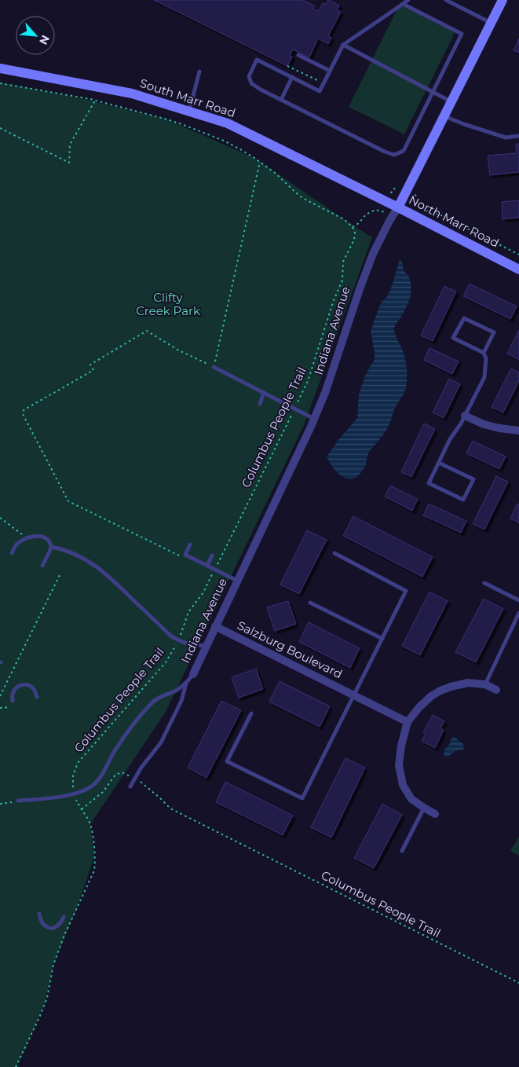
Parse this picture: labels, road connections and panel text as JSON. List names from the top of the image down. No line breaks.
{"streets":{"street":["South Marr Road","North Marr Road","Indiana Avenue","Salzburg Boulevard"],"path":["Columbus People Trail"]},"crossings":[["South Marr Road","North Marr Road"],["South Marr Road","Indiana Avenue"],["North Marr Road","Indiana Avenue"],["Indiana Avenue","Salzburg Boulevard"]],"parks":["Clifty Creek Park"],"north":"bottom right"}
